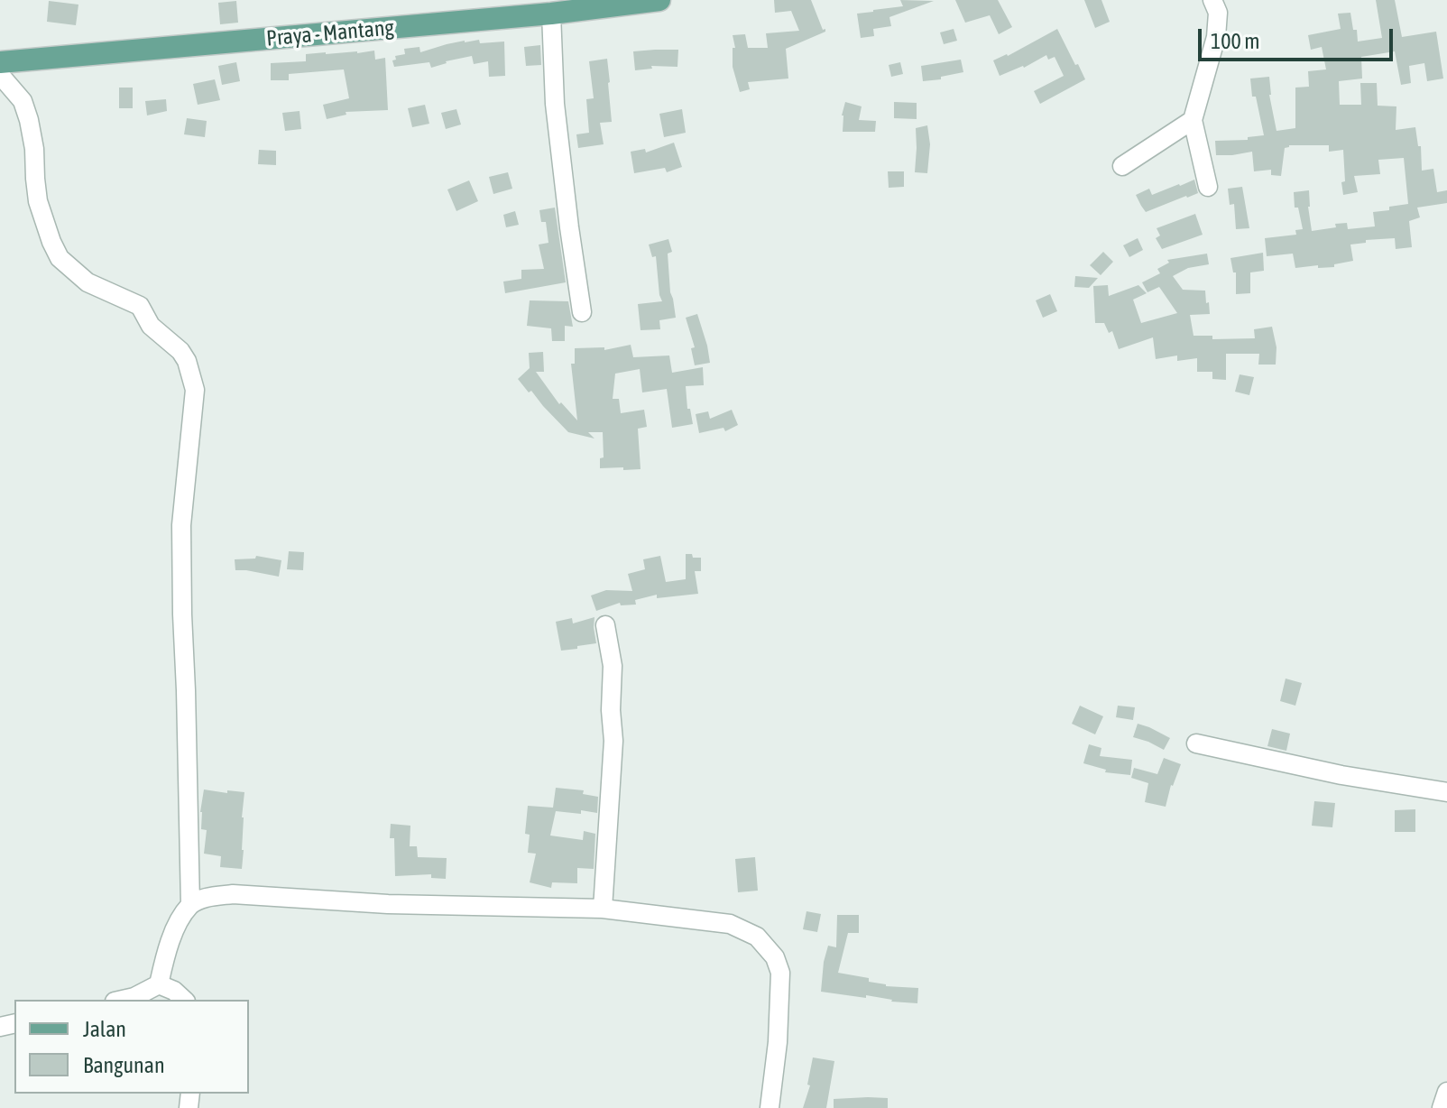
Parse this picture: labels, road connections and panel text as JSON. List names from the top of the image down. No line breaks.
{"streets":{"main road":["Praya - Mantang"]},"legend":["Jalan","Bangunan"],"scale_bar":"100 m"}
